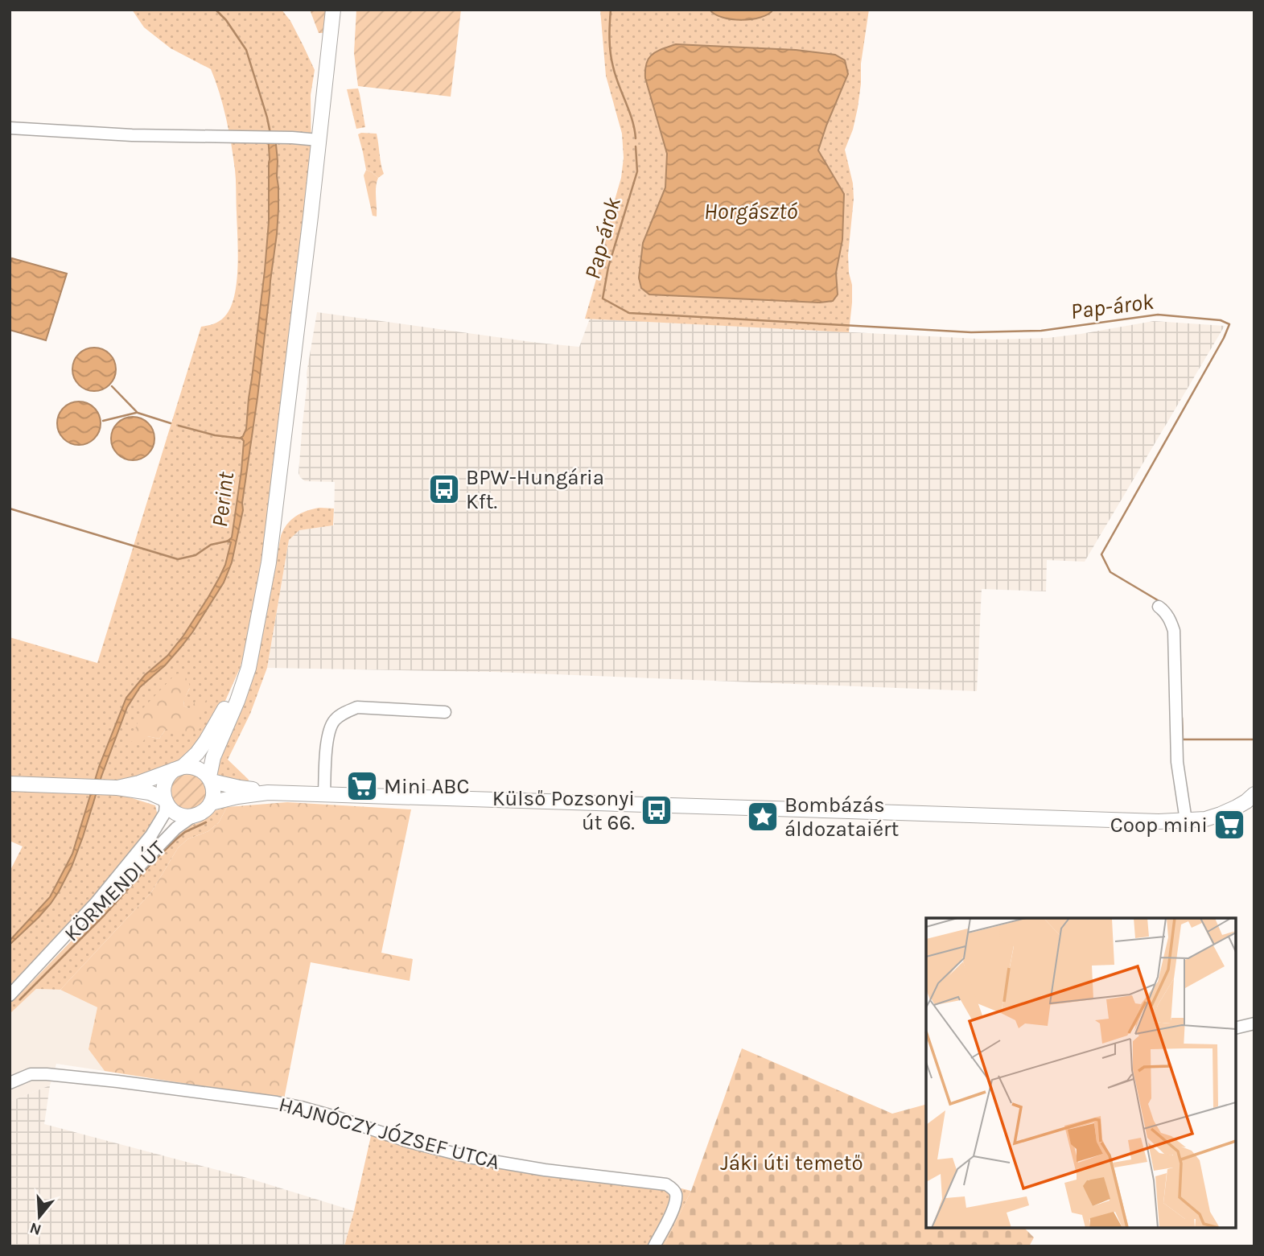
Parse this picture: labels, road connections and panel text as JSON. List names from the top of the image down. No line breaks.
{"streets":{"street":["KÖRMENDI ÚT","HAJNÓCZY JÓZSEF UTCA"]},"water":["Horgásztó","Pap-árok","Perint"],"parks":["Jáki úti temető"],"places":{"bus stop":["BPW-Hungária Kft.","Külső Pozsonyi út 66."],"supermarket":["Mini ABC","Coop mini"],"place":["Bombázás áldozataiért"]},"north":"bottom"}
